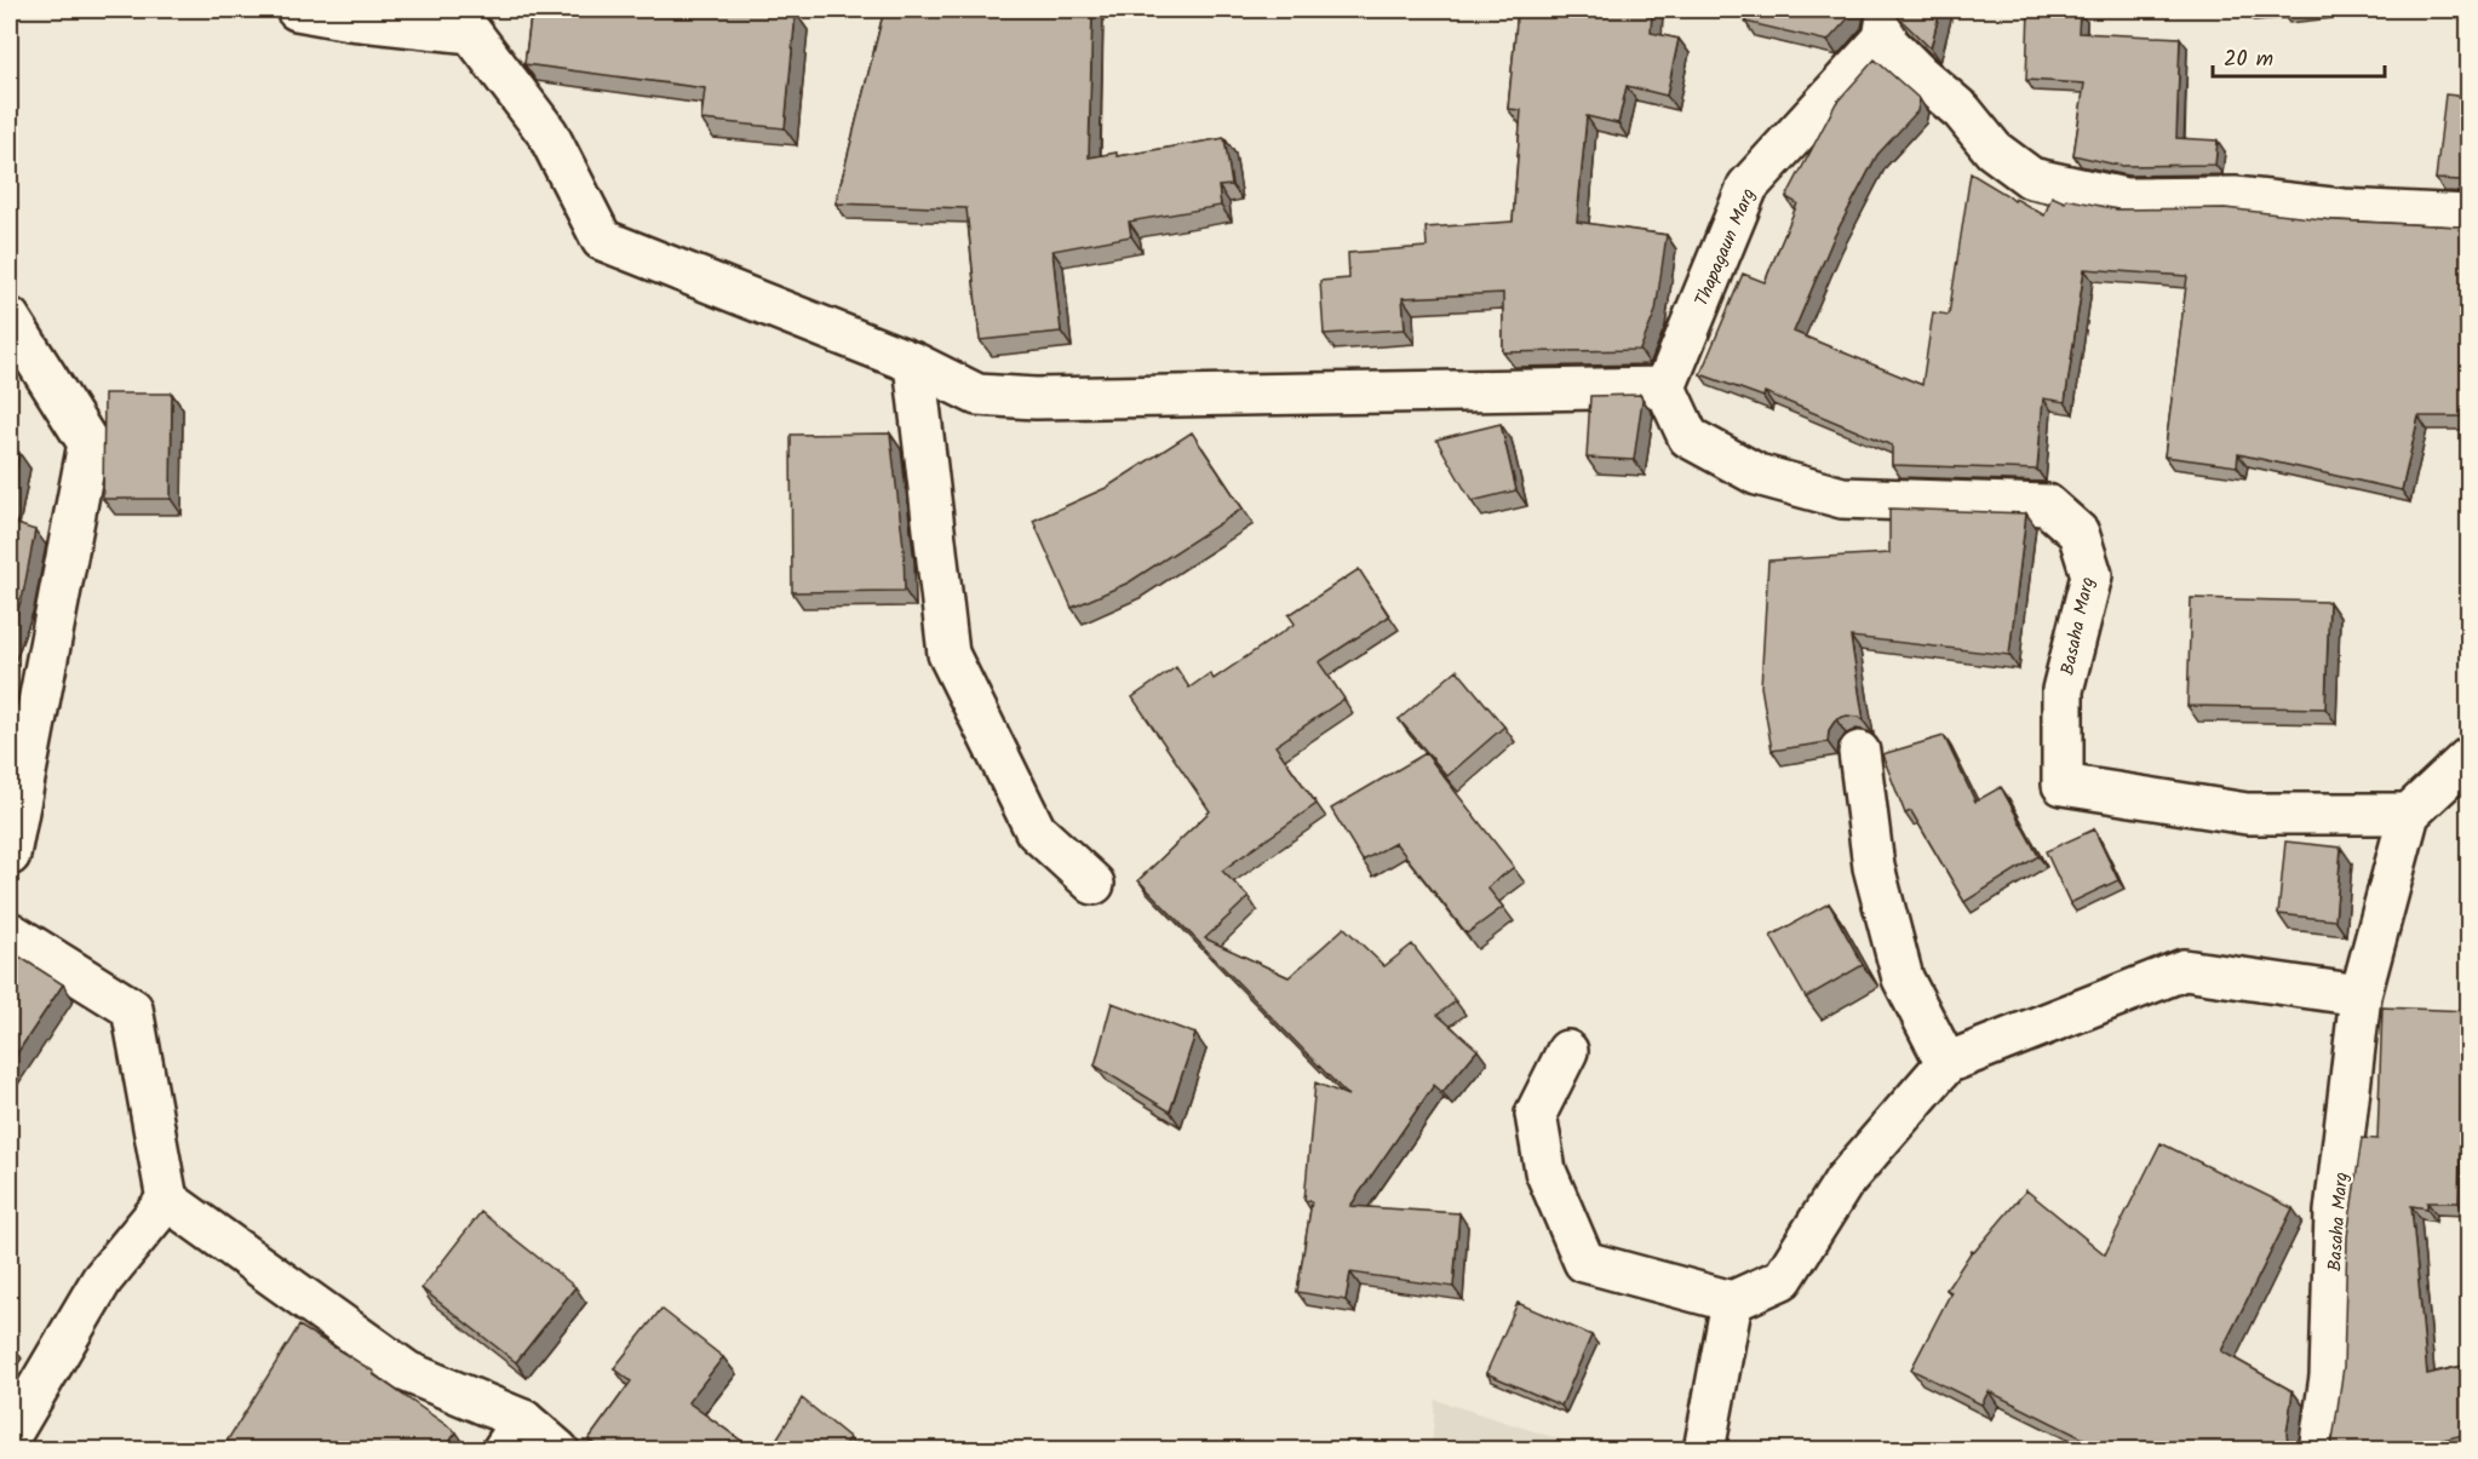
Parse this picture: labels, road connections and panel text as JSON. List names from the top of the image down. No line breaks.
{"streets":{"street":["Thapagaun Marg","Basaha Marg"]},"crossings":[["Thapagaun Marg","Basaha Marg"]],"scale_bar":"20 m"}
